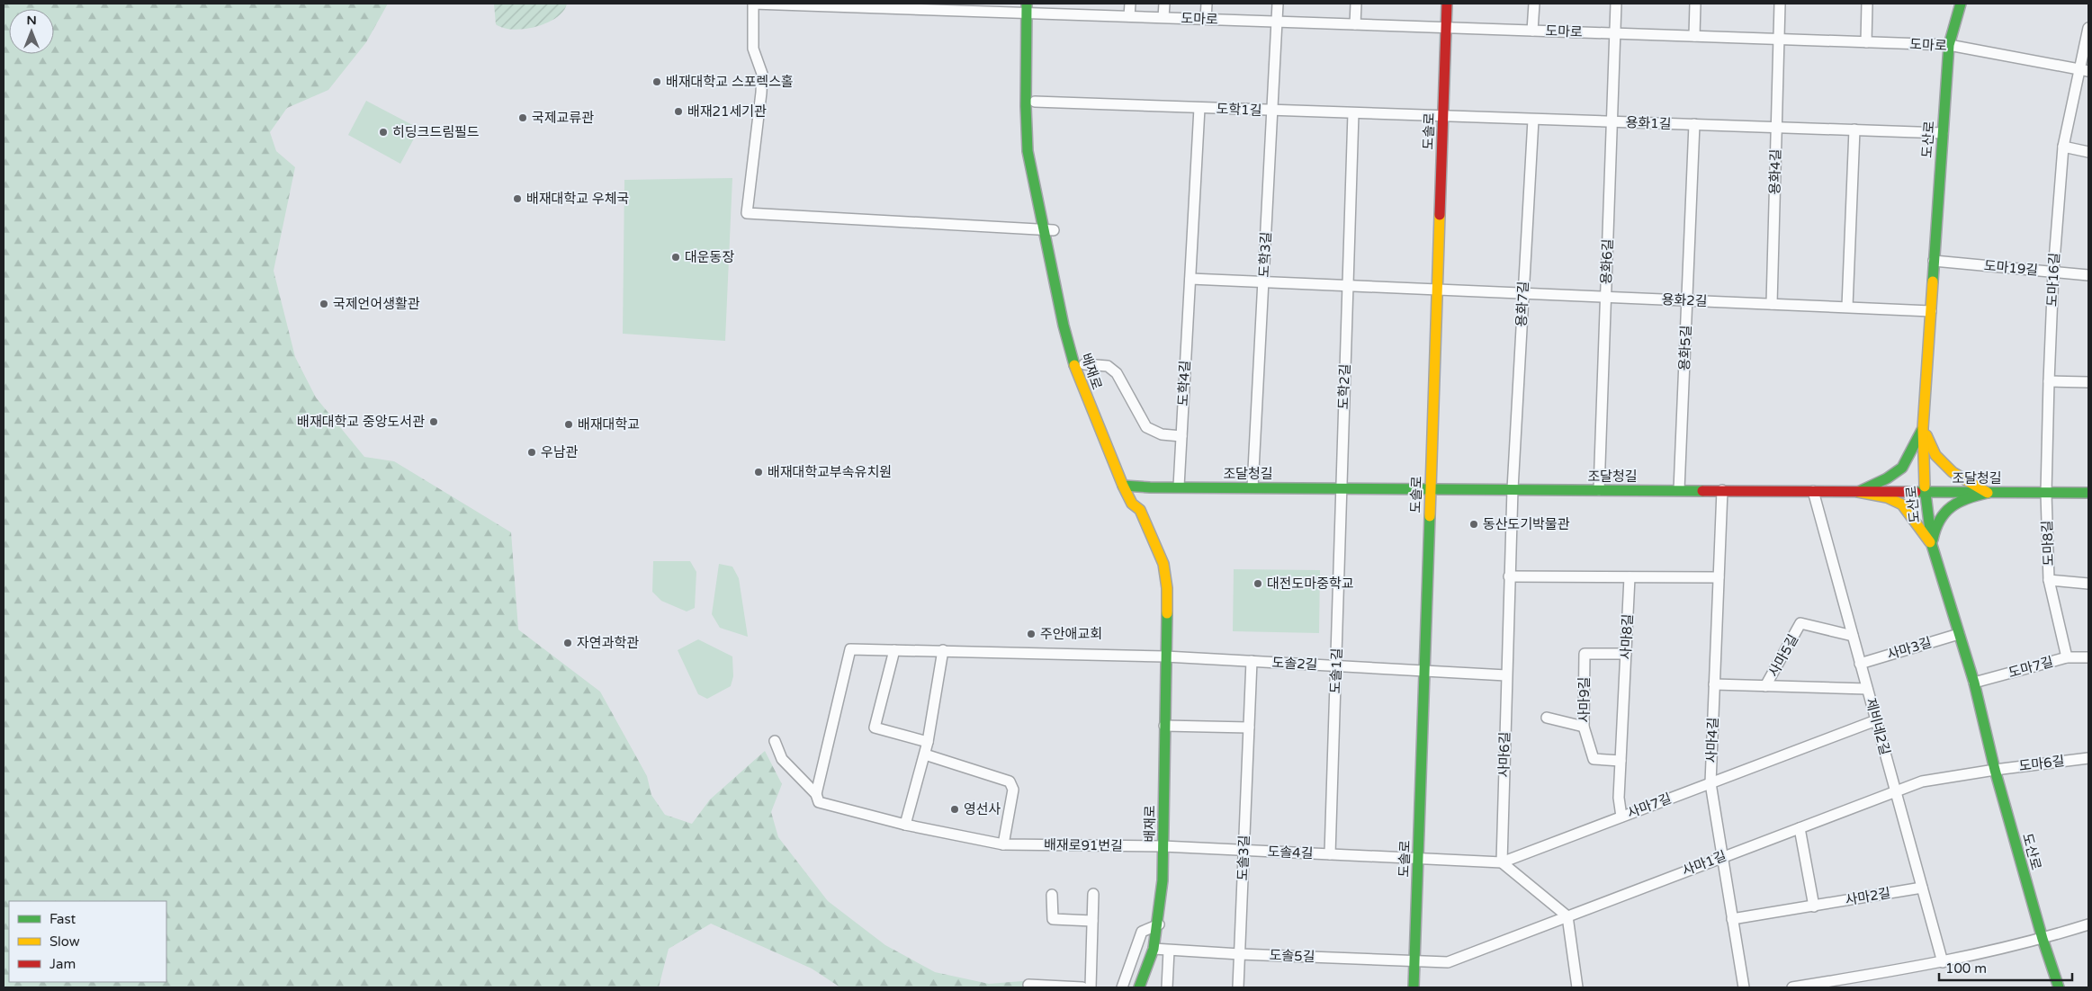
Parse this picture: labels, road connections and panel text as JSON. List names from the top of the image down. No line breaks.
{"streets":{"main road":["도솔로","도산로","배재로","조달청길"],"street":["도마로","도학1길","용화1길","용화4길","도학3길","용화6길","도마19길","도마16길","용화2길","용화7길","용화5길","도학4길","도학2길","도마8길","사마8길","사마3길","사마5길","도솔2길","도마7길","도솔1길","사마9길","제비네2길","사마4길","사마6길","도마6길","사마7길","배재로91번길","도솔4길","도솔3길","사마1길","사마2길","도솔5길"]},"crossings":[["도마로","도솔로"],["도마로","도산로"],["도마로","용화4길"],["도마로","도학3길"],["도마로","용화6길"],["도마로","도마16길"],["도마로","배재로"],["도학1길","용화1길"],["도학1길","도솔로"],["도학1길","도학3길"],["도학1길","배재로"],["도학1길","도학4길"],["도학1길","도학2길"],["용화1길","도솔로"],["용화1길","도산로"],["용화1길","용화4길"],["용화1길","용화6길"],["용화1길","용화7길"],["용화1길","용화5길"],["도솔로","용화2길"],["도솔로","조달청길"],["도솔로","도솔2길"],["도솔로","사마7길"],["도솔로","도솔4길"],["도솔로","사마1길"],["도솔로","도솔5길"],["도산로","도마19길"],["도산로","용화2길"],["도산로","조달청길"],["도산로","사마3길"],["도산로","도마7길"],["도산로","도마6길"],["도산로","사마1길"],["용화4길","용화2길"],["도학3길","조달청길"],["용화6길","용화2길"],["용화6길","조달청길"],["도마19길","도마16길"],["도마16길","조달청길"],["도마16길","도마8길"],["용화2길","용화7길"],["용화2길","용화5길"],["용화7길","조달청길"],["용화7길","사마6길"],["용화5길","조달청길"],["배재로","조달청길"],["배재로","도솔2길"],["배재로","배재로91번길"],["배재로","도솔4길"],["배재로","도솔5길"],["도학4길","조달청길"],["도학2길","조달청길"],["도학2길","도솔1길"],["조달청길","도마8길"],["조달청길","도솔1길"],["조달청길","제비네2길"],["조달청길","사마4길"],["조달청길","사마6길"],["사마8길","사마9길"],["사마8길","사마7길"],["사마3길","제비네2길"],["사마5길","제비네2길"],["사마5길","사마4길"],["도솔2길","도솔1길"],["도솔2길","사마6길"],["도솔2길","도솔3길"],["도솔1길","도솔4길"],["제비네2길","사마7길"],["제비네2길","사마1길"],["제비네2길","사마2길"],["사마4길","사마7길"],["사마4길","사마1길"],["사마4길","사마2길"],["사마6길","사마7길"],["도마6길","사마1길"],["사마7길","도솔4길"],["배재로91번길","도솔4길"],["도솔4길","도솔3길"],["도솔3길","도솔5길"],["사마1길","도솔5길"]],"places":["배재대학교 스포렉스홀","배재21세기관","국제교류관","히딩크드림필드","배재대학교 우체국","대운동장","국제언어생활관","배재대학교 중앙도서관","배재대학교","우남관","배재대학교부속유치원","동산도기박물관","대전도마중학교","주안애교회","자연과학관","영선사"],"legend":["Fast","Slow","Jam"],"scale_bar":"100 m","north":"top"}
